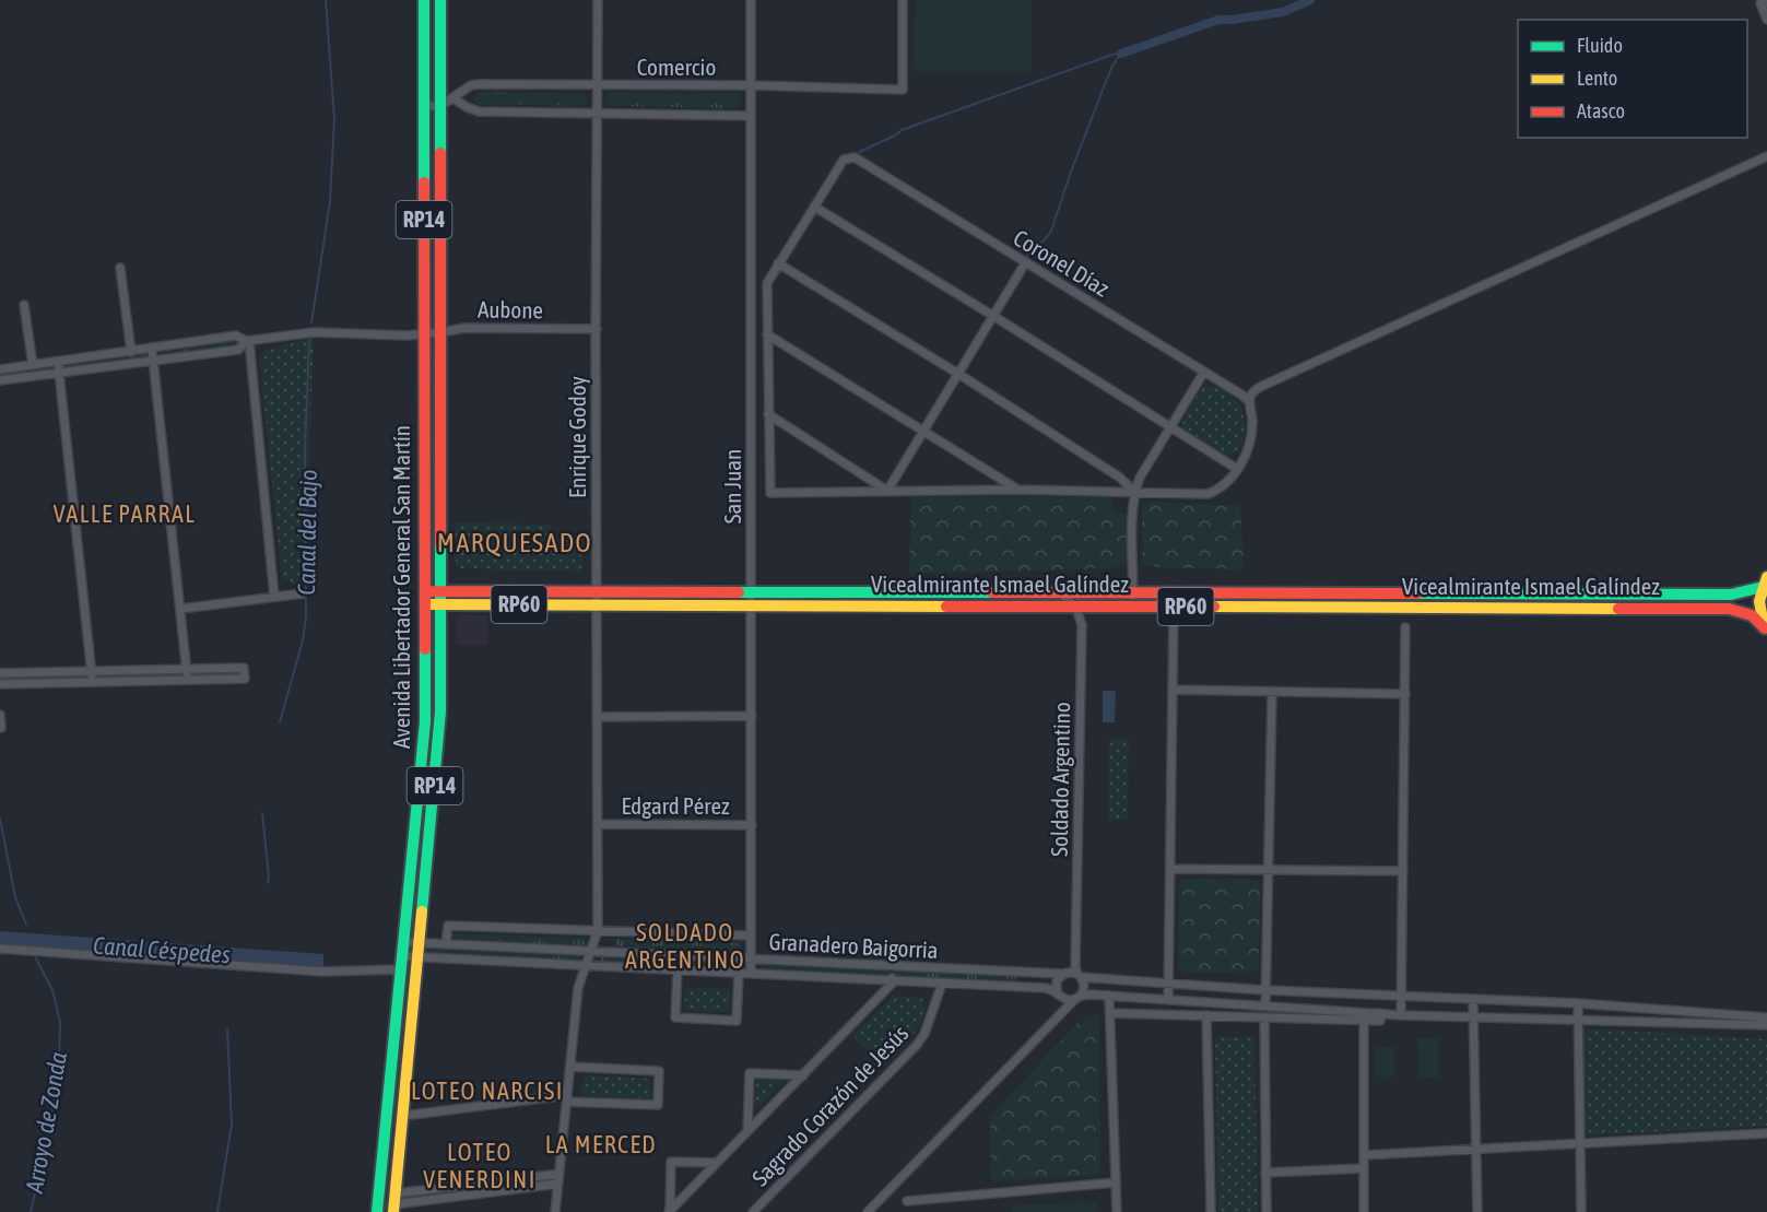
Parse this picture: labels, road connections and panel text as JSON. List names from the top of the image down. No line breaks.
{"streets":{"main road":["RP14","Vicealmirante Ismael Galíndez","Avenida Libertador General San Martín","RP60"],"street":["Comercio","Coronel Díaz","Aubone","Enrique Godoy","San Juan","Soldado Argentino","Edgard Pérez","Granadero Baigorria","Sagrado Corazón de Jesús"]},"crossings":[["Comercio","Enrique Godoy"],["Comercio","San Juan"],["Comercio","Avenida Libertador General San Martín"],["Aubone","Enrique Godoy"],["Aubone","Avenida Libertador General San Martín"],["Enrique Godoy","Vicealmirante Ismael Galíndez"],["Enrique Godoy","Edgard Pérez"],["Enrique Godoy","Granadero Baigorria"],["San Juan","Vicealmirante Ismael Galíndez"],["San Juan","Edgard Pérez"],["San Juan","Granadero Baigorria"],["Vicealmirante Ismael Galíndez","Avenida Libertador General San Martín"],["Vicealmirante Ismael Galíndez","RP60"],["Vicealmirante Ismael Galíndez","Soldado Argentino"],["Avenida Libertador General San Martín","Granadero Baigorria"],["Soldado Argentino","Granadero Baigorria"],["Granadero Baigorria","Sagrado Corazón de Jesús"]],"districts":["VALLE PARRAL","MARQUESADO","SOLDADO ARGENTINO","LOTEO NARCISI","LA MERCED","LOTEO VENERDINI"],"water":["Canal del Bajo","Canal Céspedes","Arroyo de Zonda"],"legend":["Fluido","Lento","Atasco"]}
